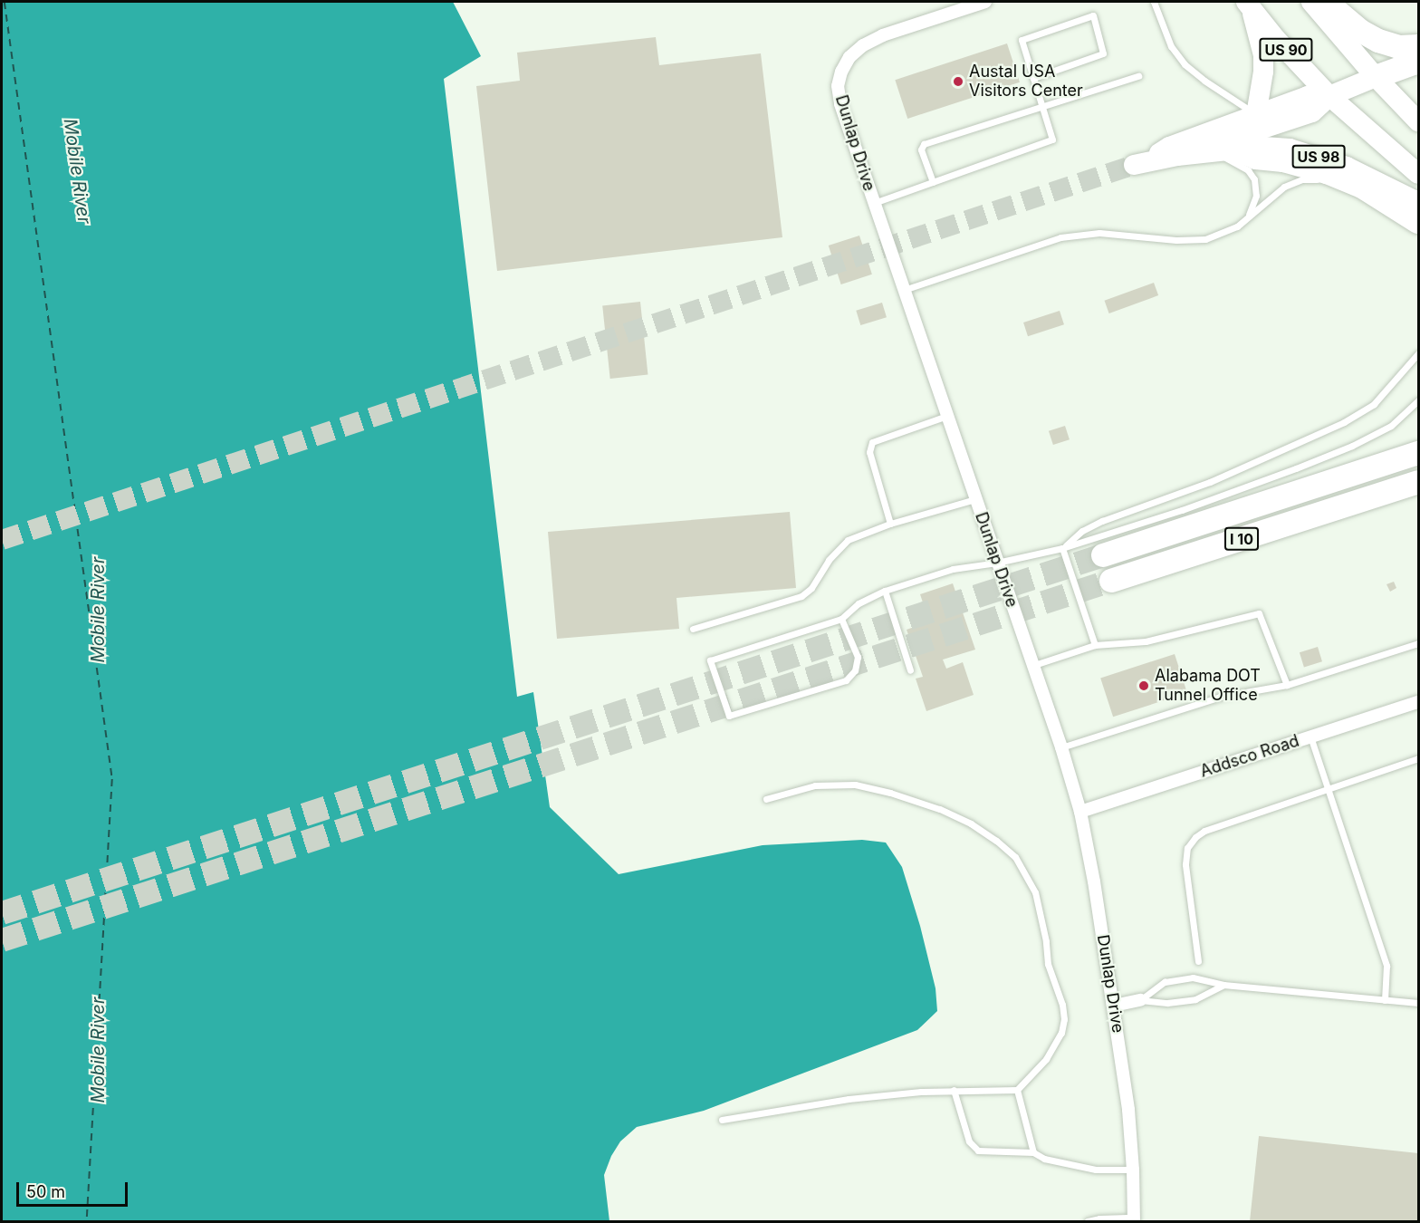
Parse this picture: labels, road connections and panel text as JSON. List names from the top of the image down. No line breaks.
{"streets":{"highway":["I 10"],"main road":["US 90","US 98"],"street":["Dunlap Drive","Addsco Road"]},"crossings":[["Dunlap Drive","Addsco Road"]],"water":["Mobile River"],"places":["Austal USA Visitors Center","Alabama DOT Tunnel Office"],"scale_bar":"50 m"}
